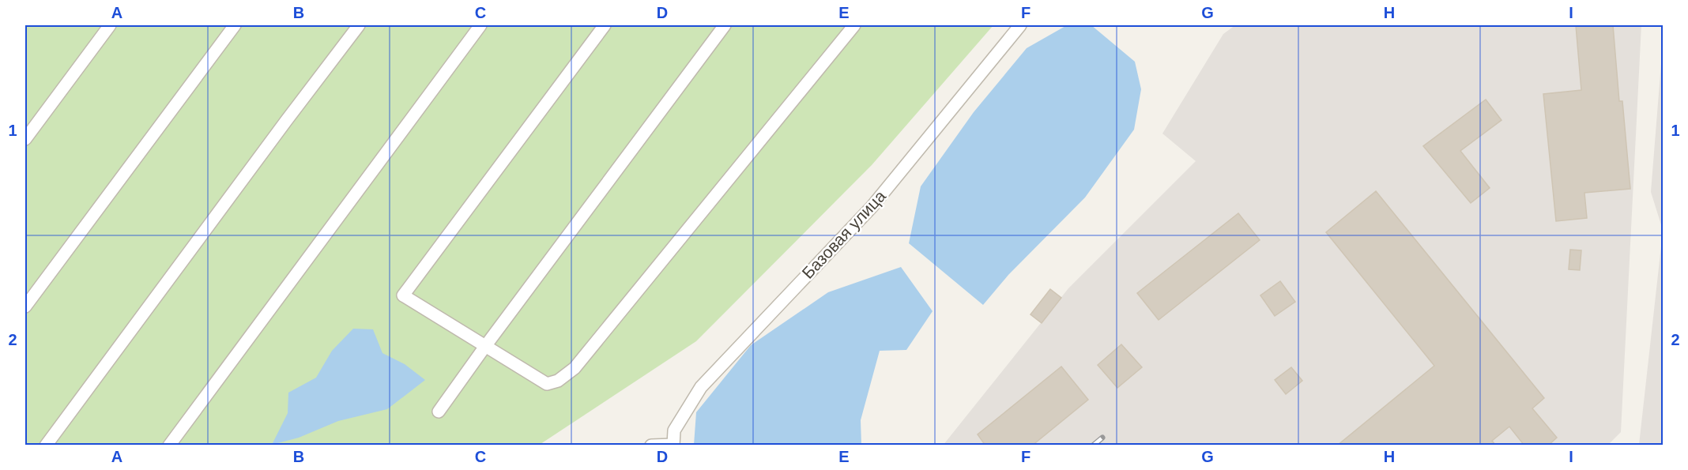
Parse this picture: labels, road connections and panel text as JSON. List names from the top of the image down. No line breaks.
{"streets":{"street":["Базовая улица"]},"grid":{"columns":["A","B","C","D","E","F","G","H","I"],"rows":["1","2"]}}
